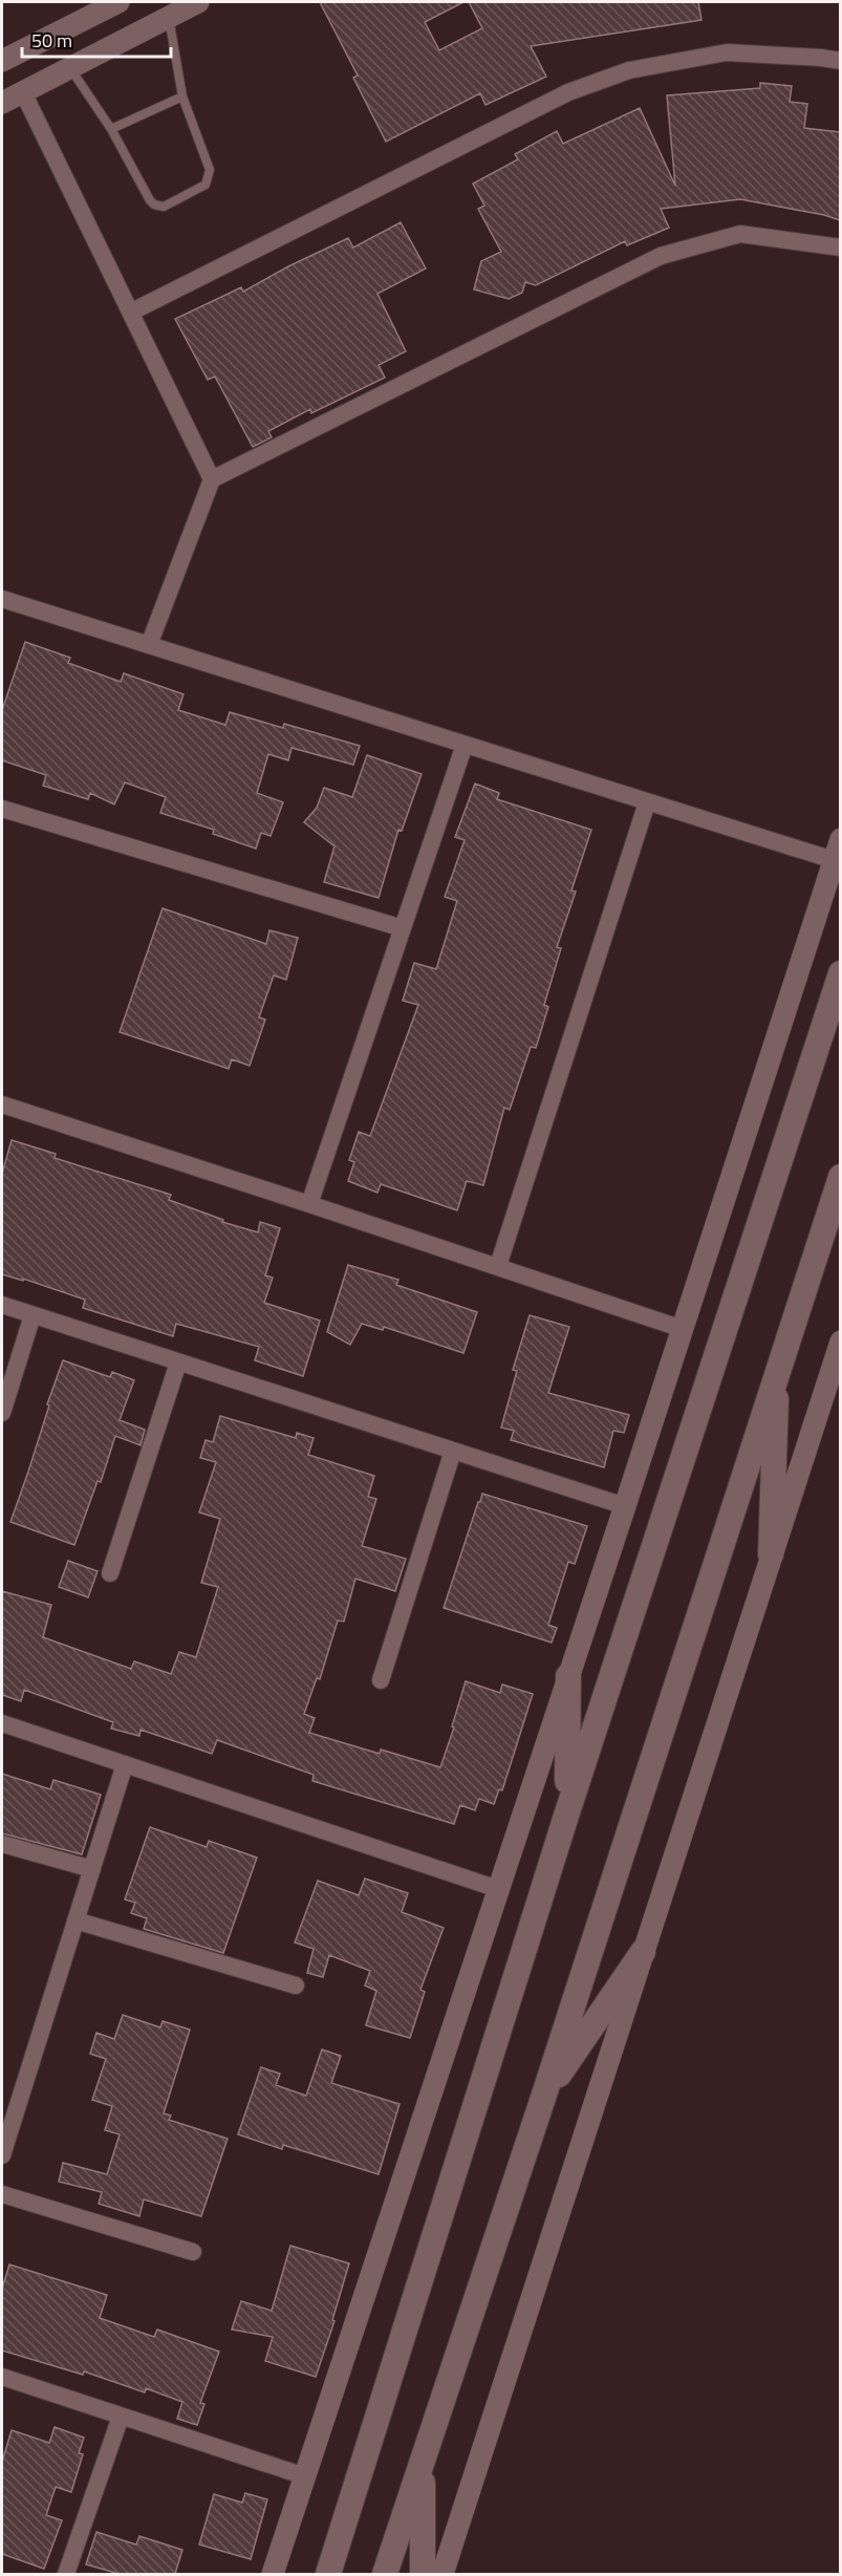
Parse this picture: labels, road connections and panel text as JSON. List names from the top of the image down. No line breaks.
{"scale_bar":"50 m"}
